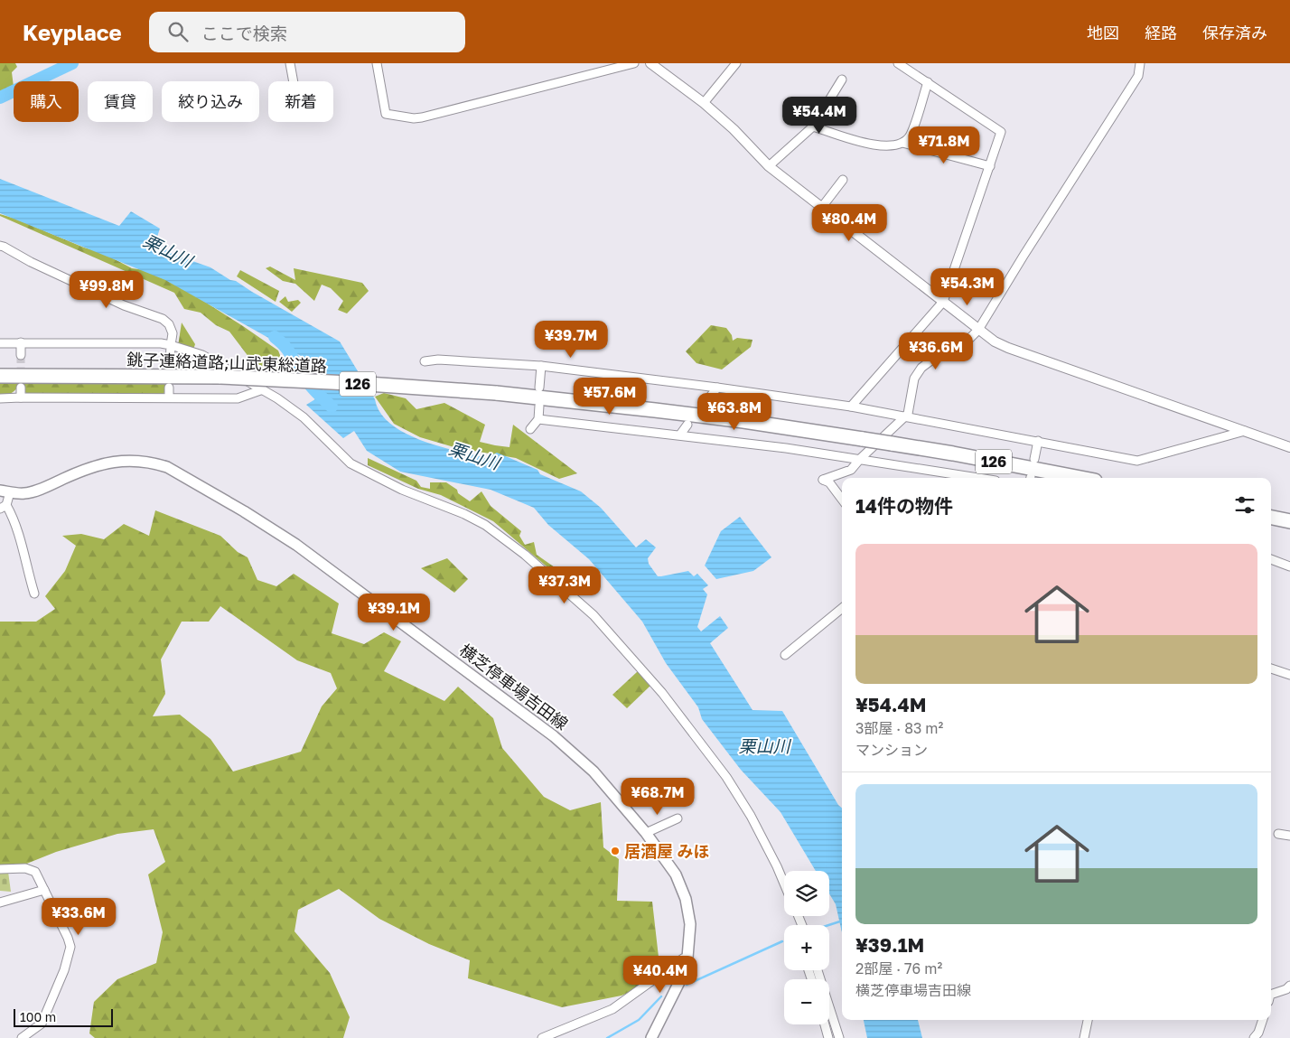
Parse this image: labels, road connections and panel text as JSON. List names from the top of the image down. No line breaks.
{"streets":{"highway":["銚子連絡道路;山武東総道路","126"],"main road":["横芝停車場吉田線"]},"water":["栗山川"],"places":["居酒屋 みほ"],"scale_bar":"100 m","page":{"header":"Keyplace","search":"ここで検索","nav":["地図","経路","保存済み"],"chip":["購入","賃貸","絞り込み","新着"],"price":["¥54.4M","¥71.8M","¥80.4M","¥54.3M","¥99.8M","¥39.7M","¥36.6M","¥57.6M","¥63.8M","¥37.3M","¥39.1M","¥68.7M","¥33.6M","¥40.4M"],"heading":"14件の物件","list":[{"name":"¥54.4M","note":"3部屋 · 83 m² · マンション"},{"name":"¥39.1M","note":"2部屋 · 76 m² · 横芝停車場吉田線"}],"map_buttons":["+","−"],"scale":"100 m"}}
